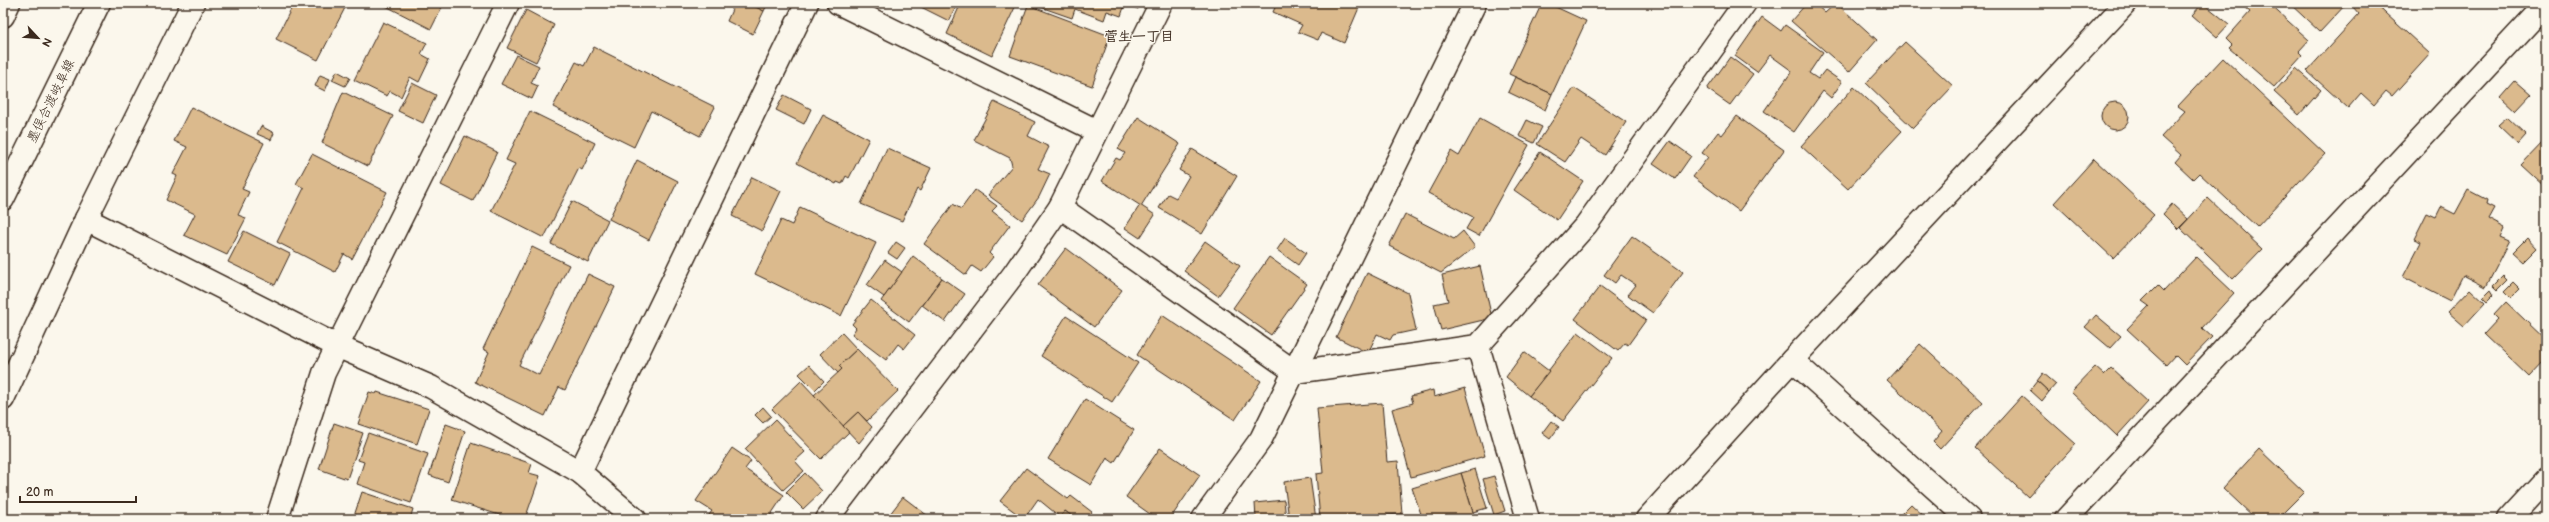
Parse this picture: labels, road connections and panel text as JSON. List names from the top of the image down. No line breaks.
{"streets":{"street":["墨俣合渡岐阜線"]},"districts":["菅生一丁目"],"scale_bar":"20 m","north":"bottom right"}
